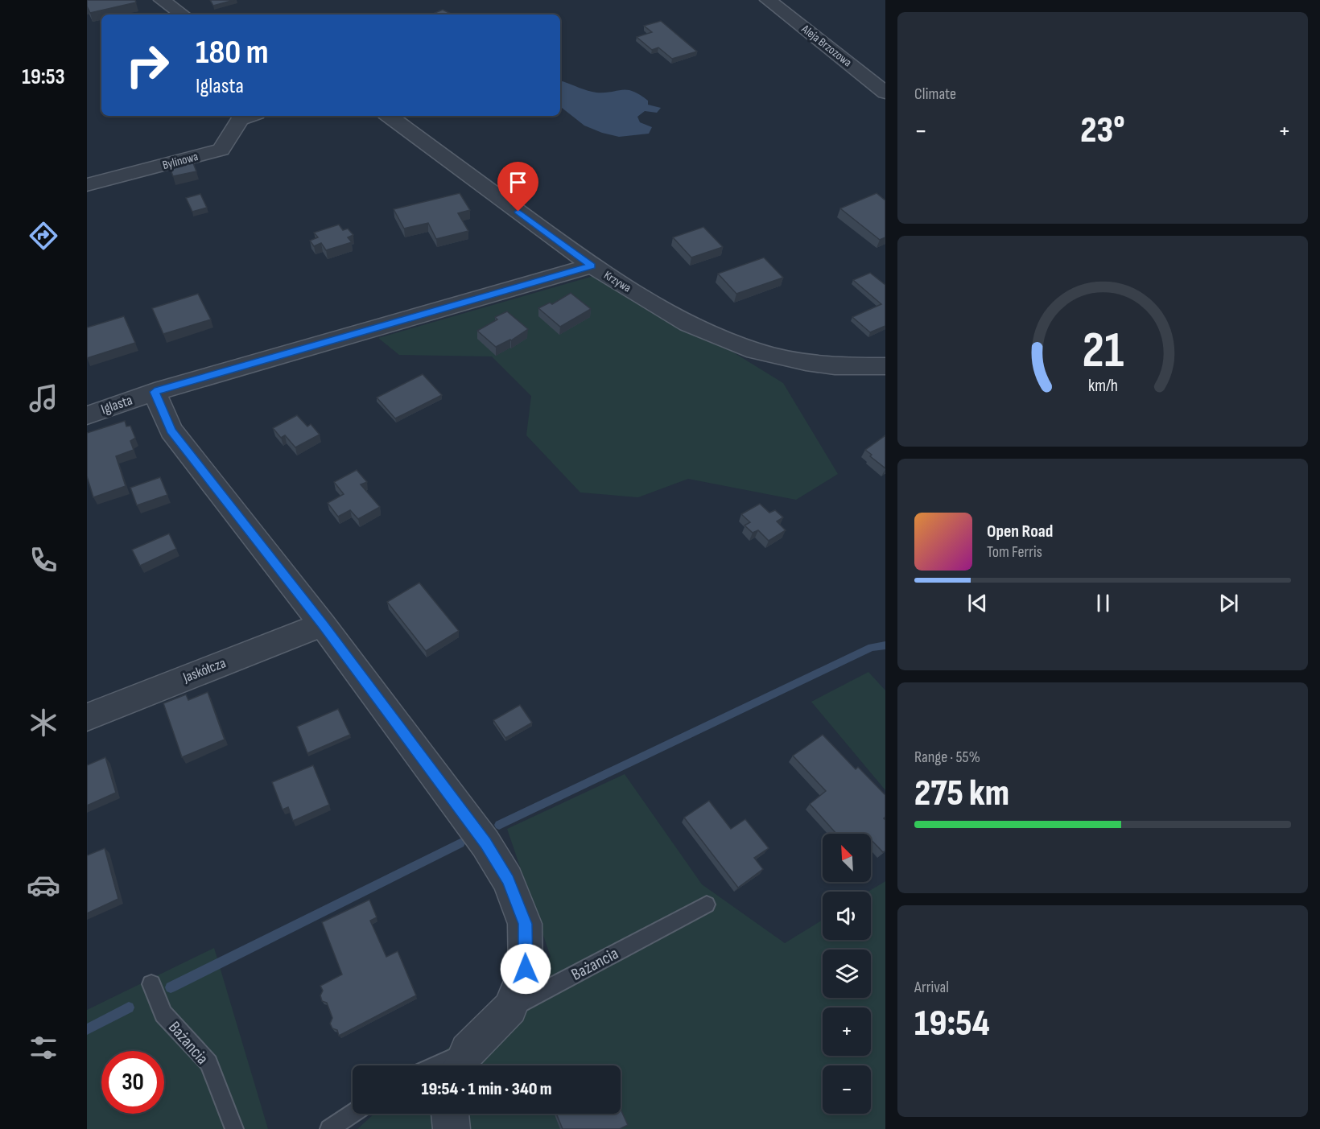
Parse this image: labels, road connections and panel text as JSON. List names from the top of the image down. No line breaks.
{"streets":{"street":["Aleja Brzozowa","Bylinowa","Krzywa","Iglasta","Jaskółcza","Bażancia"]},"crossings":[["Krzywa","Iglasta"]],"north":"top left","page":{"tabs":"19:53","tile":["Climate",["Range · 55%","275 km"],["Arrival","19:54"]],"turn":["180 m","Iglasta"],"heat":["−","23°","+"],"song":["Open Road","Tom Ferris"],"map_buttons":["+","−"],"limit":"30","trip":"19:54 · 1 min · 340 m","gauge":["21","km/h"]}}
